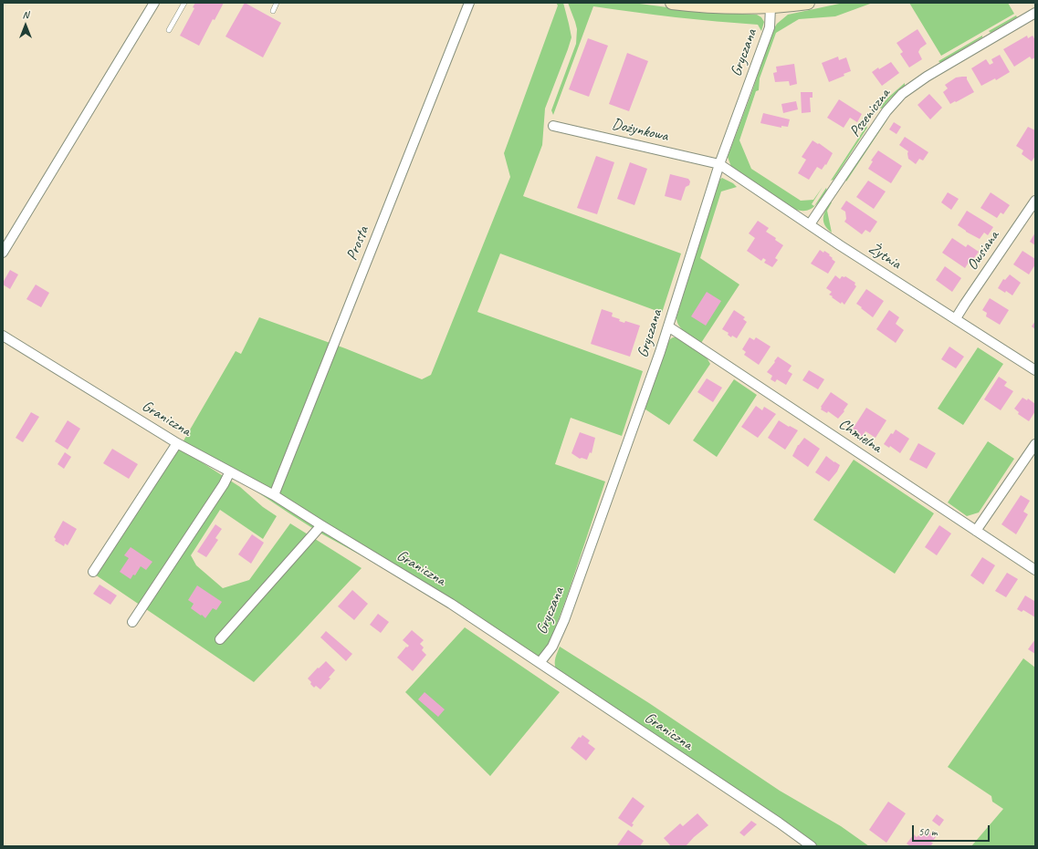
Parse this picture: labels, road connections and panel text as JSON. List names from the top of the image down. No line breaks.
{"streets":{"street":["Gryczana","Pszeniczna","Dożynkowa","Prosta","Owsiana","Żytnia","Graniczna","Chmielna"]},"crossings":[["Gryczana","Dożynkowa"],["Gryczana","Żytnia"],["Gryczana","Graniczna"],["Gryczana","Chmielna"],["Pszeniczna","Żytnia"],["Dożynkowa","Żytnia"],["Prosta","Graniczna"],["Owsiana","Żytnia"]],"scale_bar":"50 m","north":"top"}
